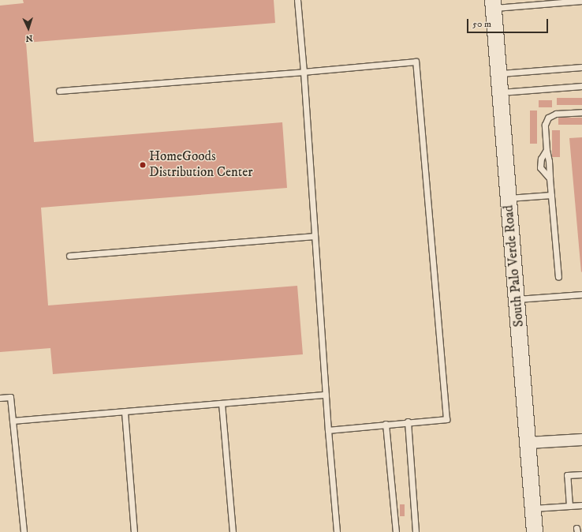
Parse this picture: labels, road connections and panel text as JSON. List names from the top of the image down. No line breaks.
{"streets":{"street":["South Palo Verde Road"]},"places":["HomeGoods Distribution Center"],"scale_bar":"50 m","north":"bottom"}
